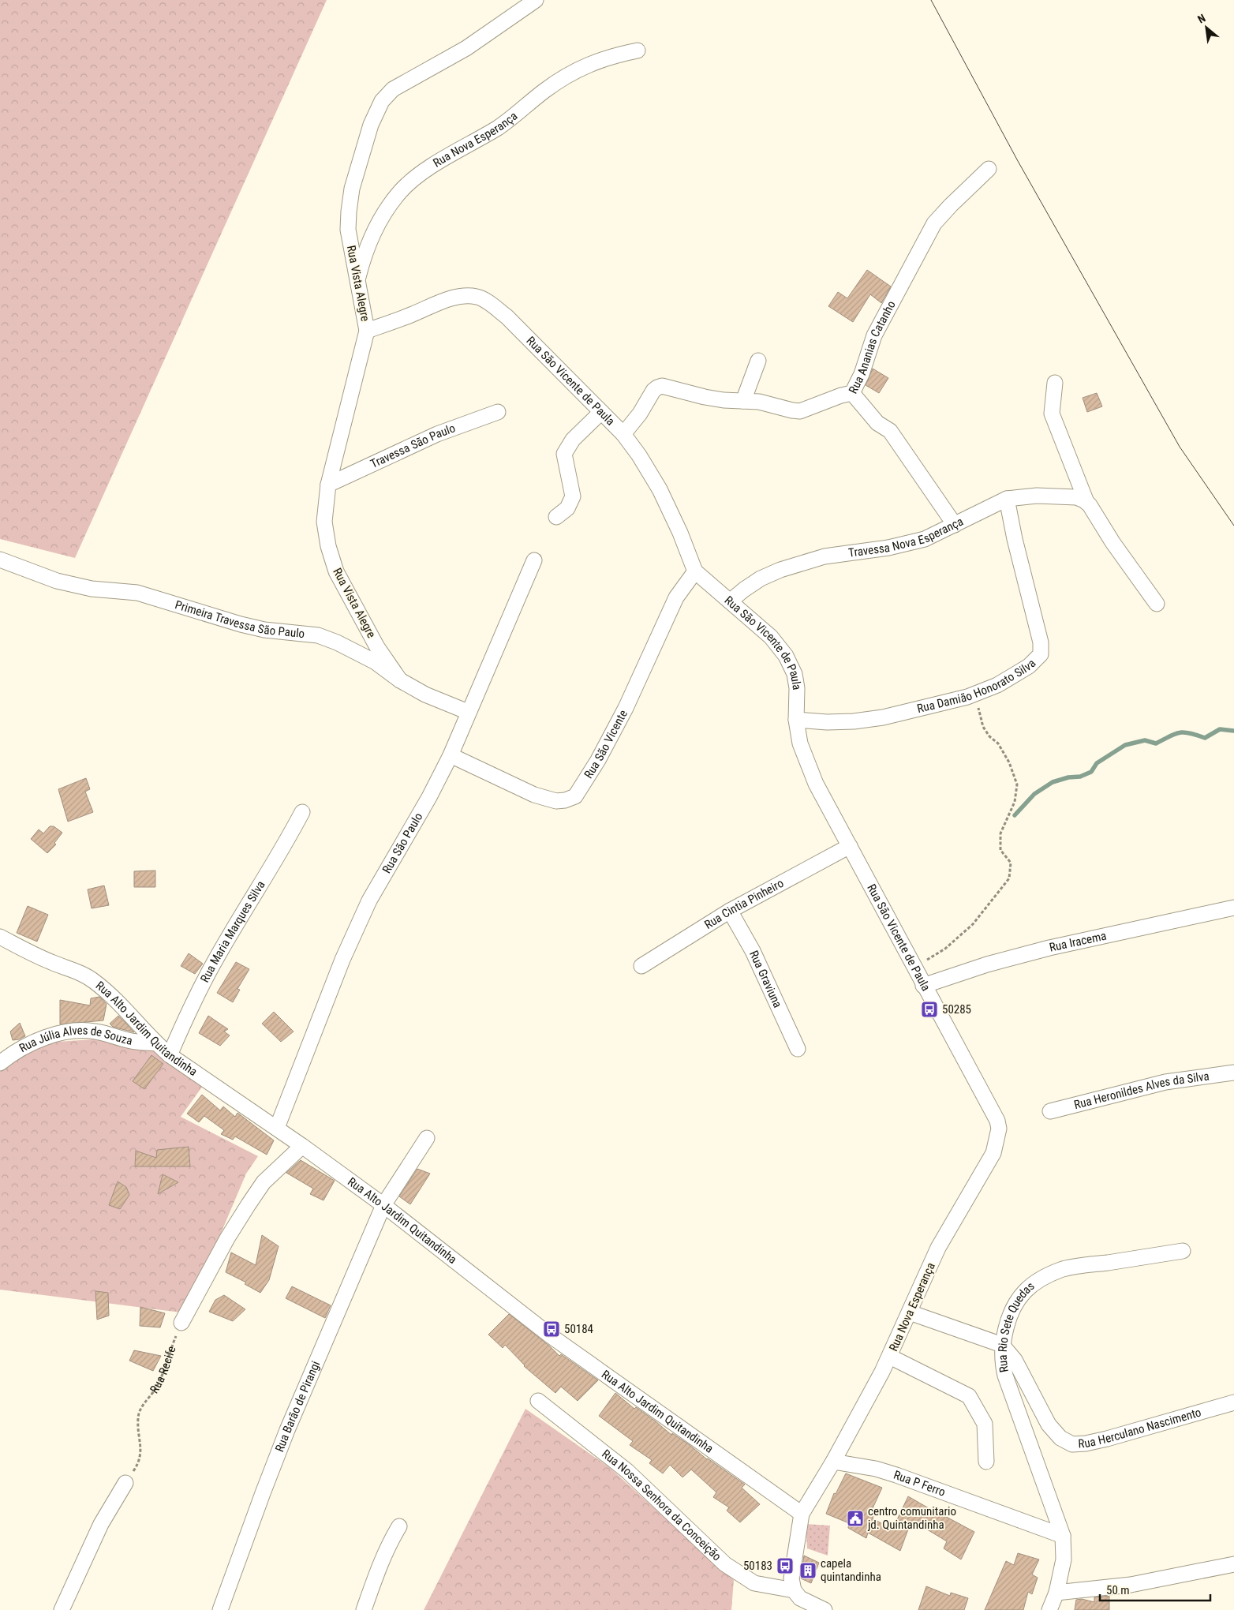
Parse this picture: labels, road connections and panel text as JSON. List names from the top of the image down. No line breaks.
{"streets":{"street":["Rua Nova Esperança","Rua Vista Alegre","Rua Ananias Catanho","Rua São Vicente de Paula","Travessa São Paulo","Travessa Nova Esperança","Primeira Travessa São Paulo","Rua Damião Honorato Silva","Rua São Vicente","Rua São Paulo","Rua Cintia Pinheiro","Rua Maria Marques Silva","Rua Iracema","Rua Graviuna","Rua Alto Jardim Quitandinha","Rua Júlia Alves de Souza","Rua Heronildes Alves da Silva","Rua Rio Sete Quedas","Rua Barão de Pirangi","Rua Herculano Nascimento","Rua P Ferro","Rua Nossa Senhora da Conceição"],"path":["Rua Recife"]},"crossings":[["Rua Nova Esperança","Rua Vista Alegre"],["Rua Nova Esperança","Rua São Vicente de Paula"],["Rua Nova Esperança","Rua P Ferro"],["Rua Vista Alegre","Rua São Vicente de Paula"],["Rua Vista Alegre","Travessa São Paulo"],["Rua Vista Alegre","Primeira Travessa São Paulo"],["Rua Ananias Catanho","Rua São Vicente de Paula"],["Rua São Vicente de Paula","Travessa Nova Esperança"],["Rua São Vicente de Paula","Rua Damião Honorato Silva"],["Rua São Vicente de Paula","Rua São Vicente"],["Rua São Vicente de Paula","Rua Cintia Pinheiro"],["Rua São Vicente de Paula","Rua Iracema"],["Travessa Nova Esperança","Rua Damião Honorato Silva"],["Primeira Travessa São Paulo","Rua São Paulo"],["Rua São Vicente","Rua São Paulo"],["Rua São Paulo","Rua Alto Jardim Quitandinha"],["Rua Cintia Pinheiro","Rua Graviuna"],["Rua Maria Marques Silva","Rua Alto Jardim Quitandinha"],["Rua Alto Jardim Quitandinha","Rua Júlia Alves de Souza"],["Rua Alto Jardim Quitandinha","Rua Barão de Pirangi"],["Rua Rio Sete Quedas","Rua Herculano Nascimento"],["Rua Rio Sete Quedas","Rua P Ferro"]],"places":{"bus stop":["50285","50184","50183"],"public building":["centro comunitario jd. Quintandinha"],"building":["capela quintandinha"]},"scale_bar":"50 m","north":"top left"}
